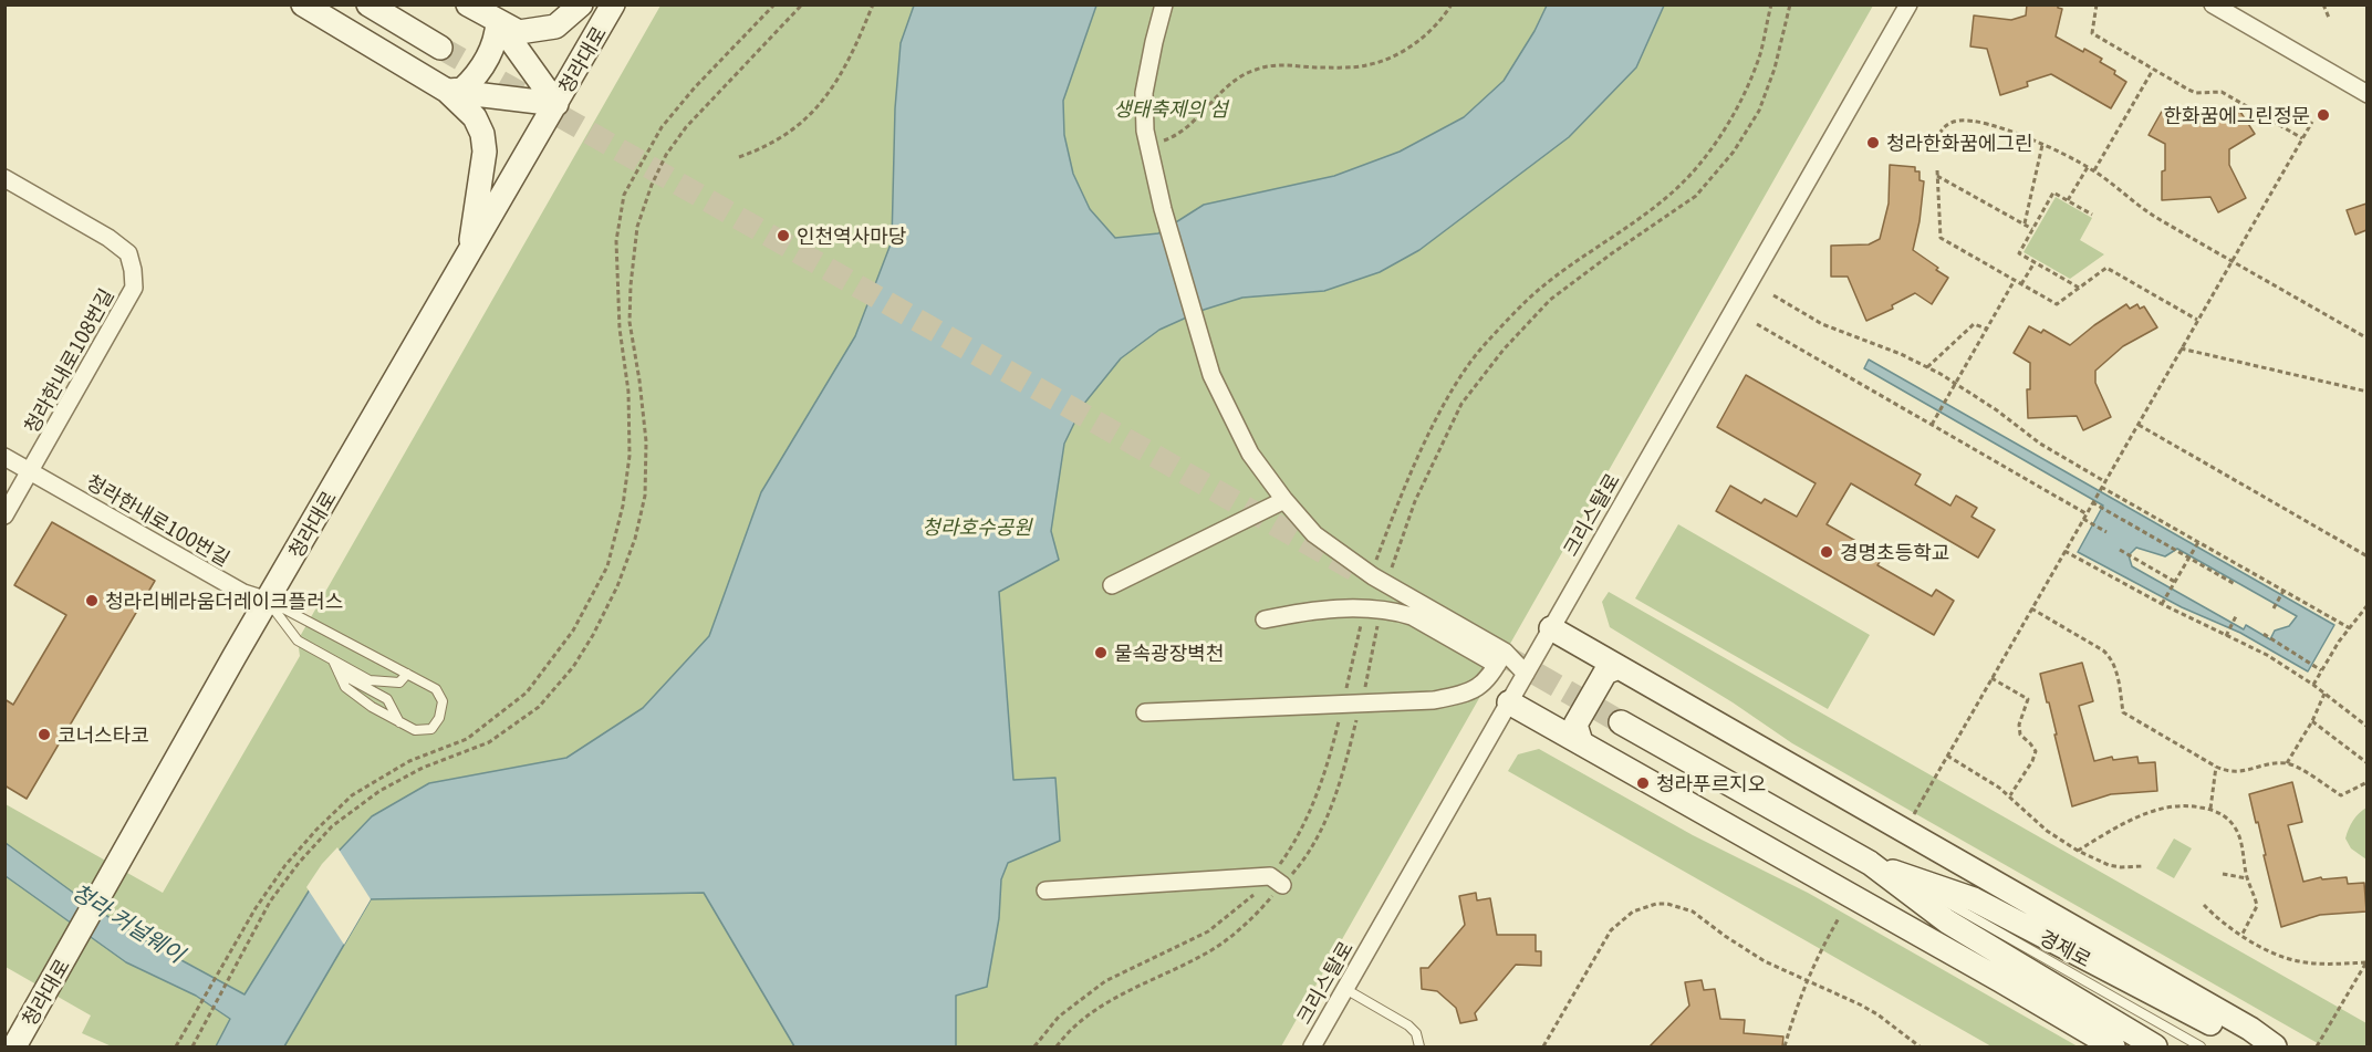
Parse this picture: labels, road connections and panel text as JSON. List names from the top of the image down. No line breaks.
{"streets":{"street":["청라대로","청라한내로108번길","크리스탈로","청라한내로100번길","경제로"]},"crossings":[["청라대로","청라한내로100번길"],["청라한내로108번길","청라한내로100번길"]],"water":["청라 커널웨이"],"parks":["생태축제의 섬","청라호수공원"],"places":["한화꿈에그린정문","청라한화꿈에그린","인천역사마당","경명초등학교","청라리베라움더레이크플러스","물속광장벽천","코너스타코","청라푸르지오"]}
